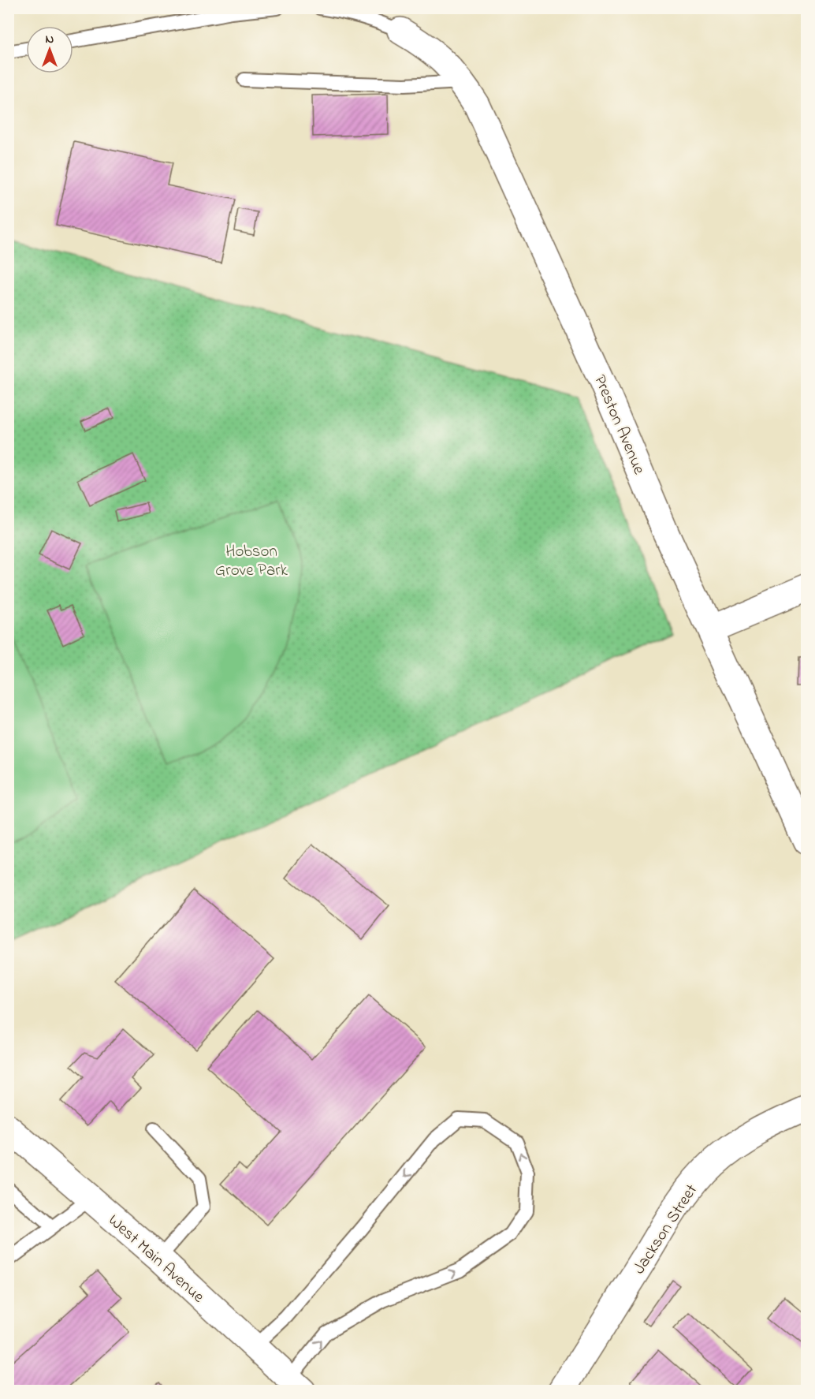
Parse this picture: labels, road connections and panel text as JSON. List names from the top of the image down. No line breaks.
{"streets":{"street":["Preston Avenue","Jackson Street","West Main Avenue"]},"parks":["Hobson Grove Park"],"north":"top"}
